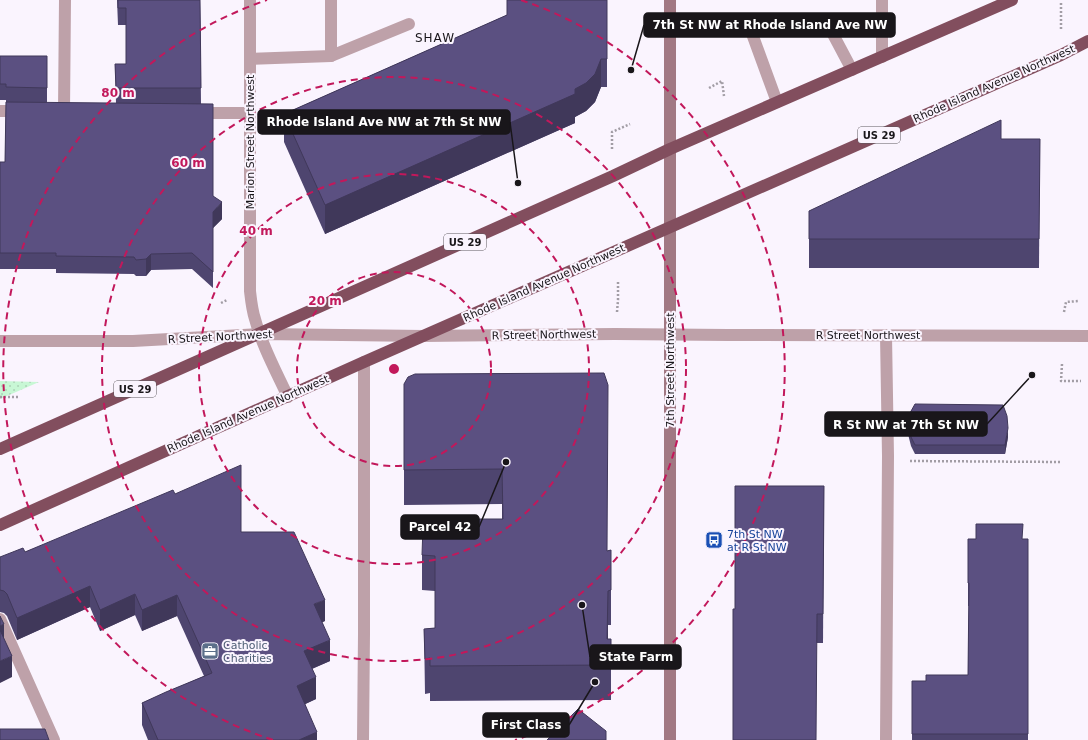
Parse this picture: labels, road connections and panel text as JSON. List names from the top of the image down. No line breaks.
{"streets":{"highway":["Rhode Island Avenue Northwest","US 29"],"main road":["7th Street Northwest"],"street":["Marion Street Northwest","R Street Northwest"]},"crossings":[["Rhode Island Avenue Northwest","Marion Street Northwest"],["Rhode Island Avenue Northwest","R Street Northwest"],["Rhode Island Avenue Northwest","7th Street Northwest"],["US 29","Marion Street Northwest"],["US 29","R Street Northwest"],["US 29","7th Street Northwest"],["Marion Street Northwest","R Street Northwest"],["R Street Northwest","7th Street Northwest"]],"districts":["SHAW"],"places":{"other":["7th St NW at Rhode Island Ave NW","Rhode Island Ave NW at 7th St NW","R St NW at 7th St NW","Parcel 42","State Farm","First Class"],"bus stop":["7th St NW at R St NW"],"office":["Catholic Charities"]},"rings":["80 m","60 m","40 m","20 m"]}
